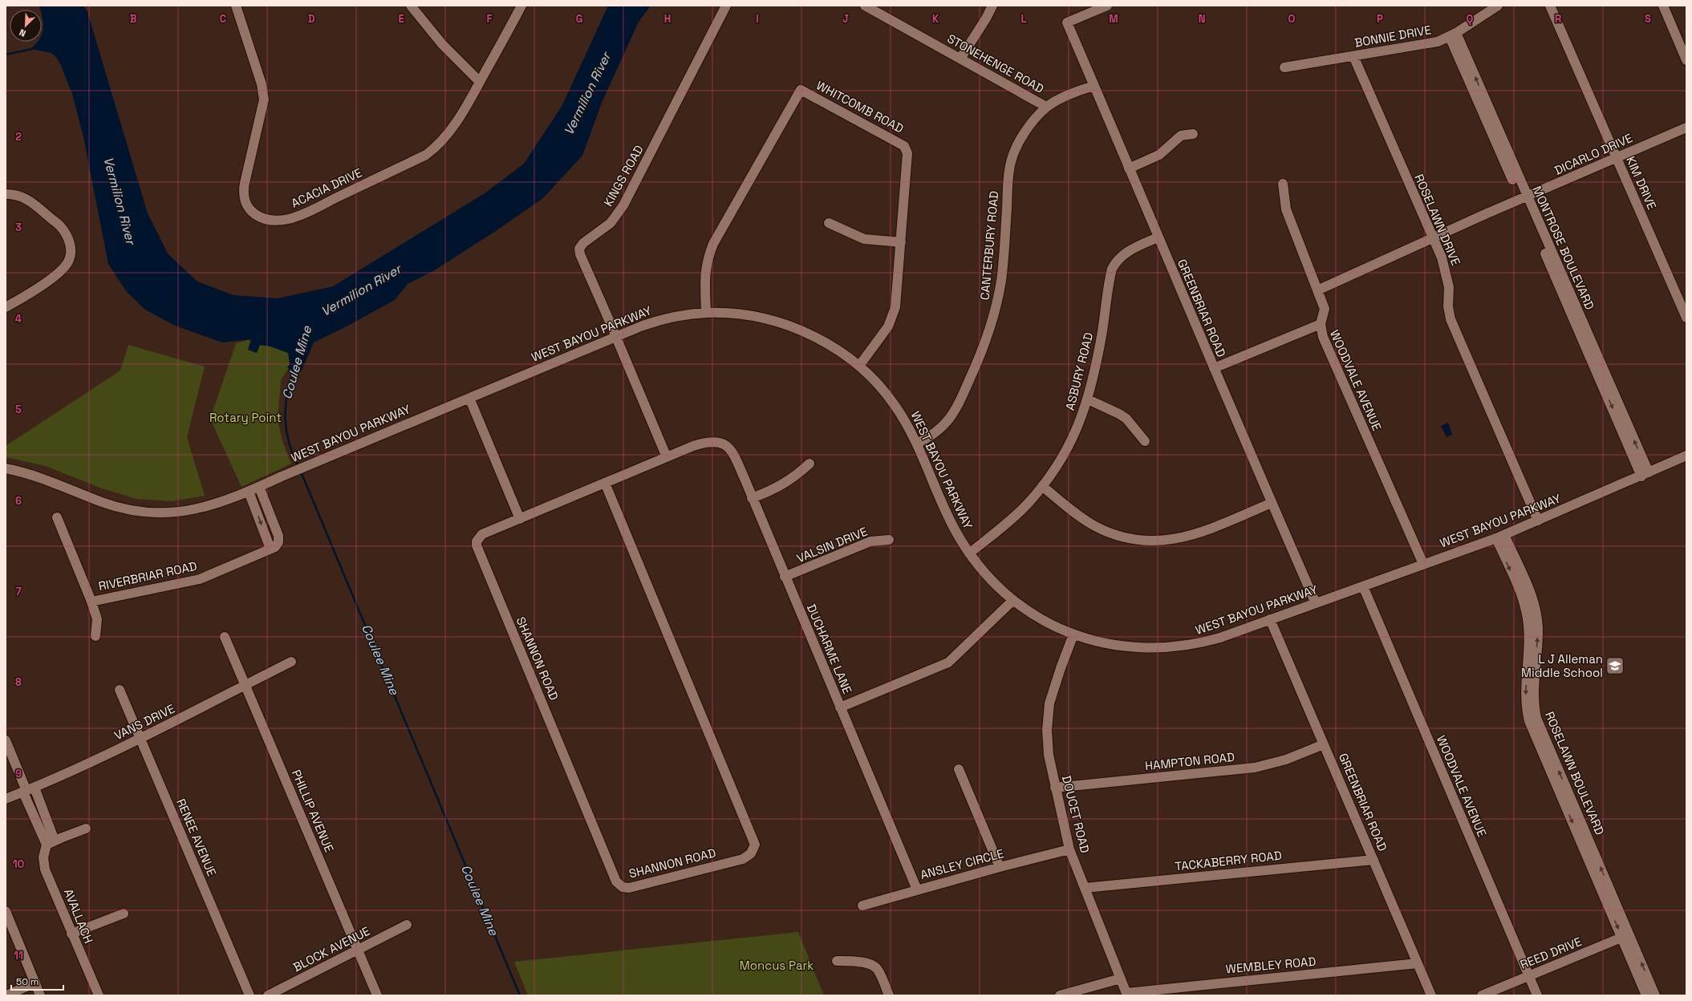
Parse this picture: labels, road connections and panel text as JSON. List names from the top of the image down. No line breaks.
{"streets":{"street":["BONNIE DRIVE","STONEHENGE ROAD","WHITCOMB ROAD","DICARLO DRIVE","KINGS ROAD","KIM DRIVE","ACACIA DRIVE","ROSELAWN DRIVE","CANTERBURY ROAD","MONTROSE BOULEVARD","GREENBRIAR ROAD","WEST BAYOU PARKWAY","ASBURY ROAD","WOODVALE AVENUE","VALSIN DRIVE","RIVERBRIAR ROAD","DUCHARME LANE","SHANNON ROAD","VANS DRIVE","HAMPTON ROAD","ROSELAWN BOULEVARD","PHILLIP AVENUE","DOUCET ROAD","RENEE AVENUE","TACKABERRY ROAD","ANSLEY CIRCLE","AVALLACH","BLOCK AVENUE","REED DRIVE","WEMBLEY ROAD"]},"crossings":[["BONNIE DRIVE","ROSELAWN DRIVE"],["BONNIE DRIVE","MONTROSE BOULEVARD"],["STONEHENGE ROAD","CANTERBURY ROAD"],["WHITCOMB ROAD","WEST BAYOU PARKWAY"],["DICARLO DRIVE","KIM DRIVE"],["DICARLO DRIVE","ROSELAWN DRIVE"],["DICARLO DRIVE","MONTROSE BOULEVARD"],["DICARLO DRIVE","WOODVALE AVENUE"],["KINGS ROAD","WEST BAYOU PARKWAY"],["KINGS ROAD","SHANNON ROAD"],["ROSELAWN DRIVE","WEST BAYOU PARKWAY"],["CANTERBURY ROAD","GREENBRIAR ROAD"],["CANTERBURY ROAD","WEST BAYOU PARKWAY"],["MONTROSE BOULEVARD","WEST BAYOU PARKWAY"],["GREENBRIAR ROAD","WEST BAYOU PARKWAY"],["GREENBRIAR ROAD","ASBURY ROAD"],["GREENBRIAR ROAD","HAMPTON ROAD"],["GREENBRIAR ROAD","TACKABERRY ROAD"],["GREENBRIAR ROAD","WEMBLEY ROAD"],["WEST BAYOU PARKWAY","ASBURY ROAD"],["WEST BAYOU PARKWAY","WOODVALE AVENUE"],["WEST BAYOU PARKWAY","RIVERBRIAR ROAD"],["WEST BAYOU PARKWAY","ROSELAWN BOULEVARD"],["WEST BAYOU PARKWAY","DOUCET ROAD"],["WOODVALE AVENUE","REED DRIVE"],["VALSIN DRIVE","DUCHARME LANE"],["DUCHARME LANE","SHANNON ROAD"],["DUCHARME LANE","ANSLEY CIRCLE"],["VANS DRIVE","PHILLIP AVENUE"],["VANS DRIVE","RENEE AVENUE"],["HAMPTON ROAD","DOUCET ROAD"],["ROSELAWN BOULEVARD","REED DRIVE"],["PHILLIP AVENUE","BLOCK AVENUE"],["DOUCET ROAD","TACKABERRY ROAD"],["DOUCET ROAD","ANSLEY CIRCLE"],["DOUCET ROAD","WEMBLEY ROAD"]],"water":["Vermilion River","Coulee Mine"],"parks":["Rotary Point","Moncus Park"],"places":{"school or university":["L J Alleman Middle School"]},"scale_bar":"50 m","north":"bottom left","grid":{"columns":["B","C","D","E","F","G","H","I","J","K","L","M","N","O","P","Q","R","S"],"rows":["2","3","4","5","6","7","8","9","10","11"]}}
